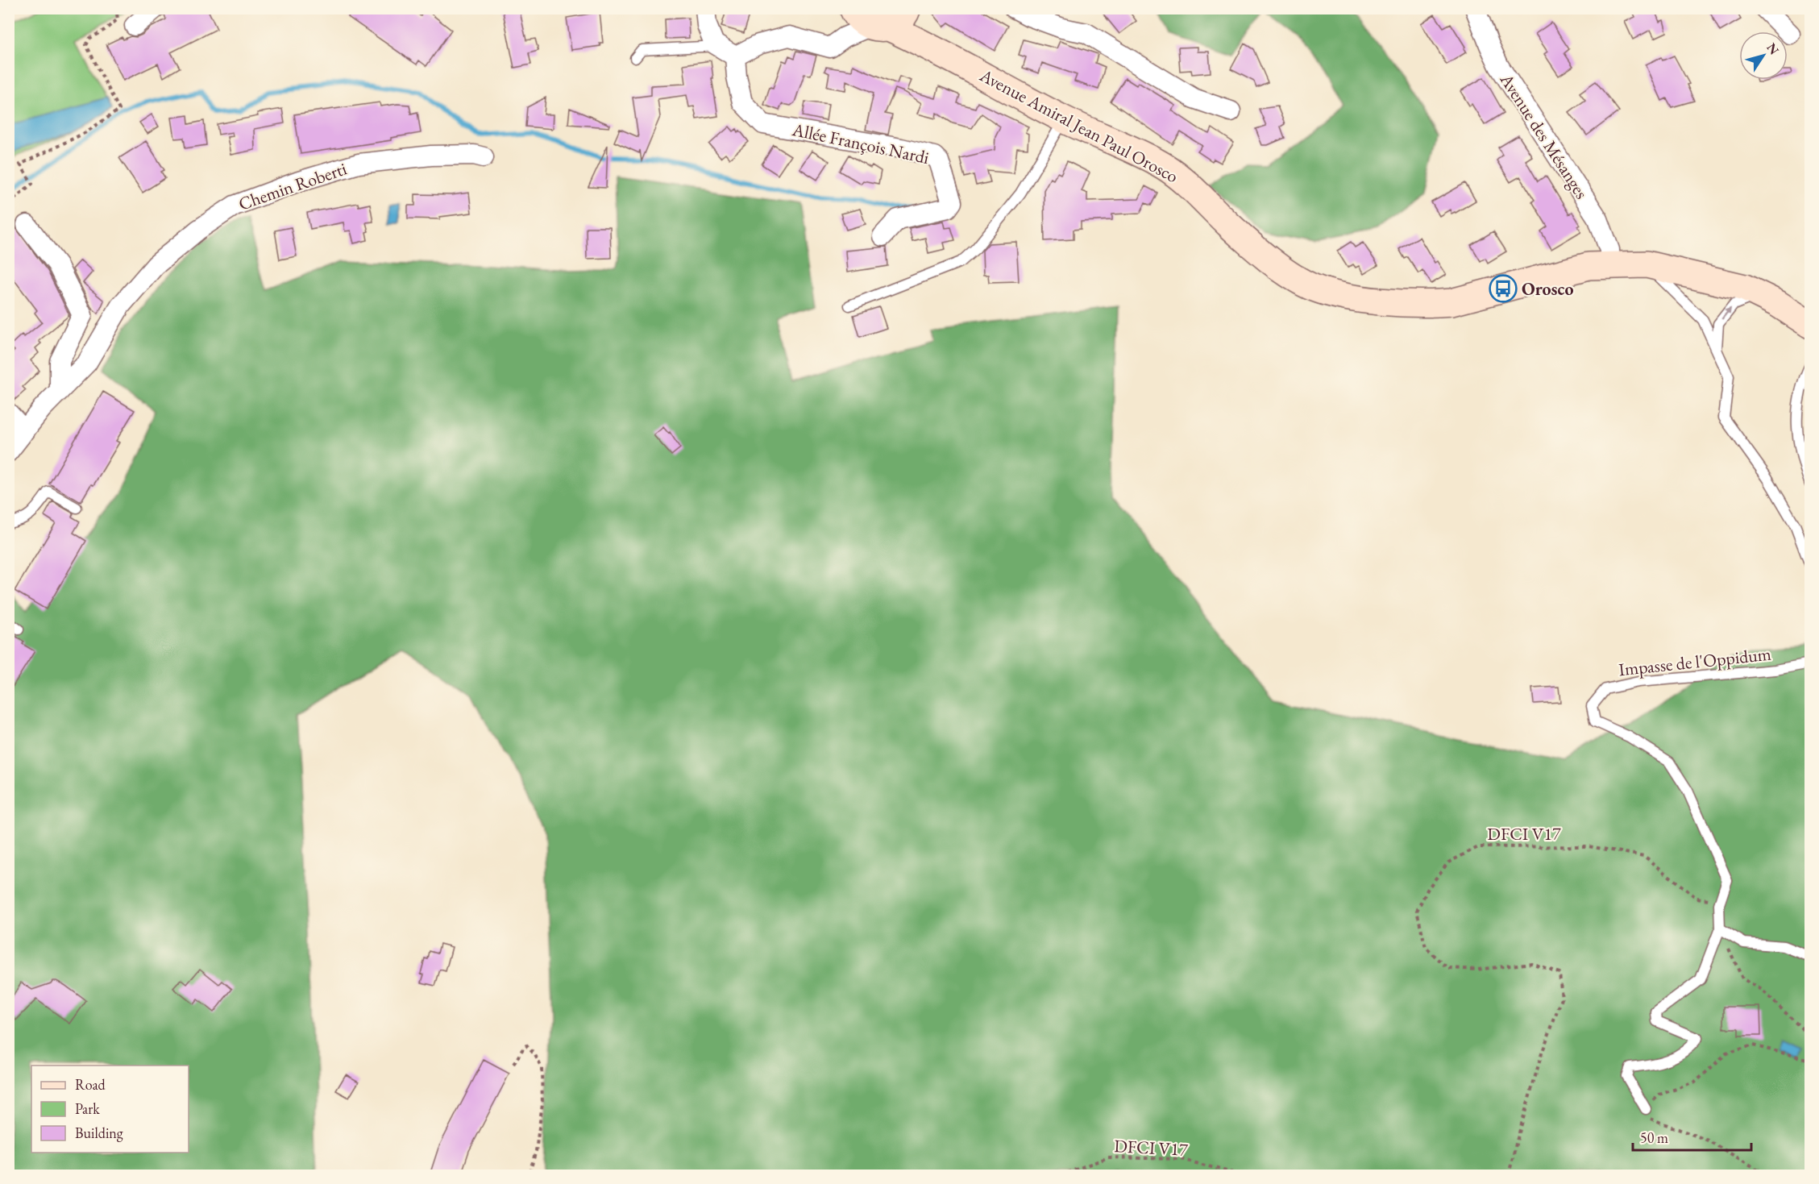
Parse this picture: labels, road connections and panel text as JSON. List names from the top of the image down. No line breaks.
{"streets":{"street":["Avenue Amiral Jean Paul Orosco","Avenue des Mésanges","Allée François Nardi","Chemin Roberti"],"lane":["Impasse de l'Oppidum"],"path":["DFCI V17"]},"crossings":[["Avenue Amiral Jean Paul Orosco","Avenue des Mésanges"],["Impasse de l'Oppidum","DFCI V17"]],"places":{"bus stop":["Orosco"]},"legend":["Road","Park","Building"],"scale_bar":"50 m","north":"top right"}
